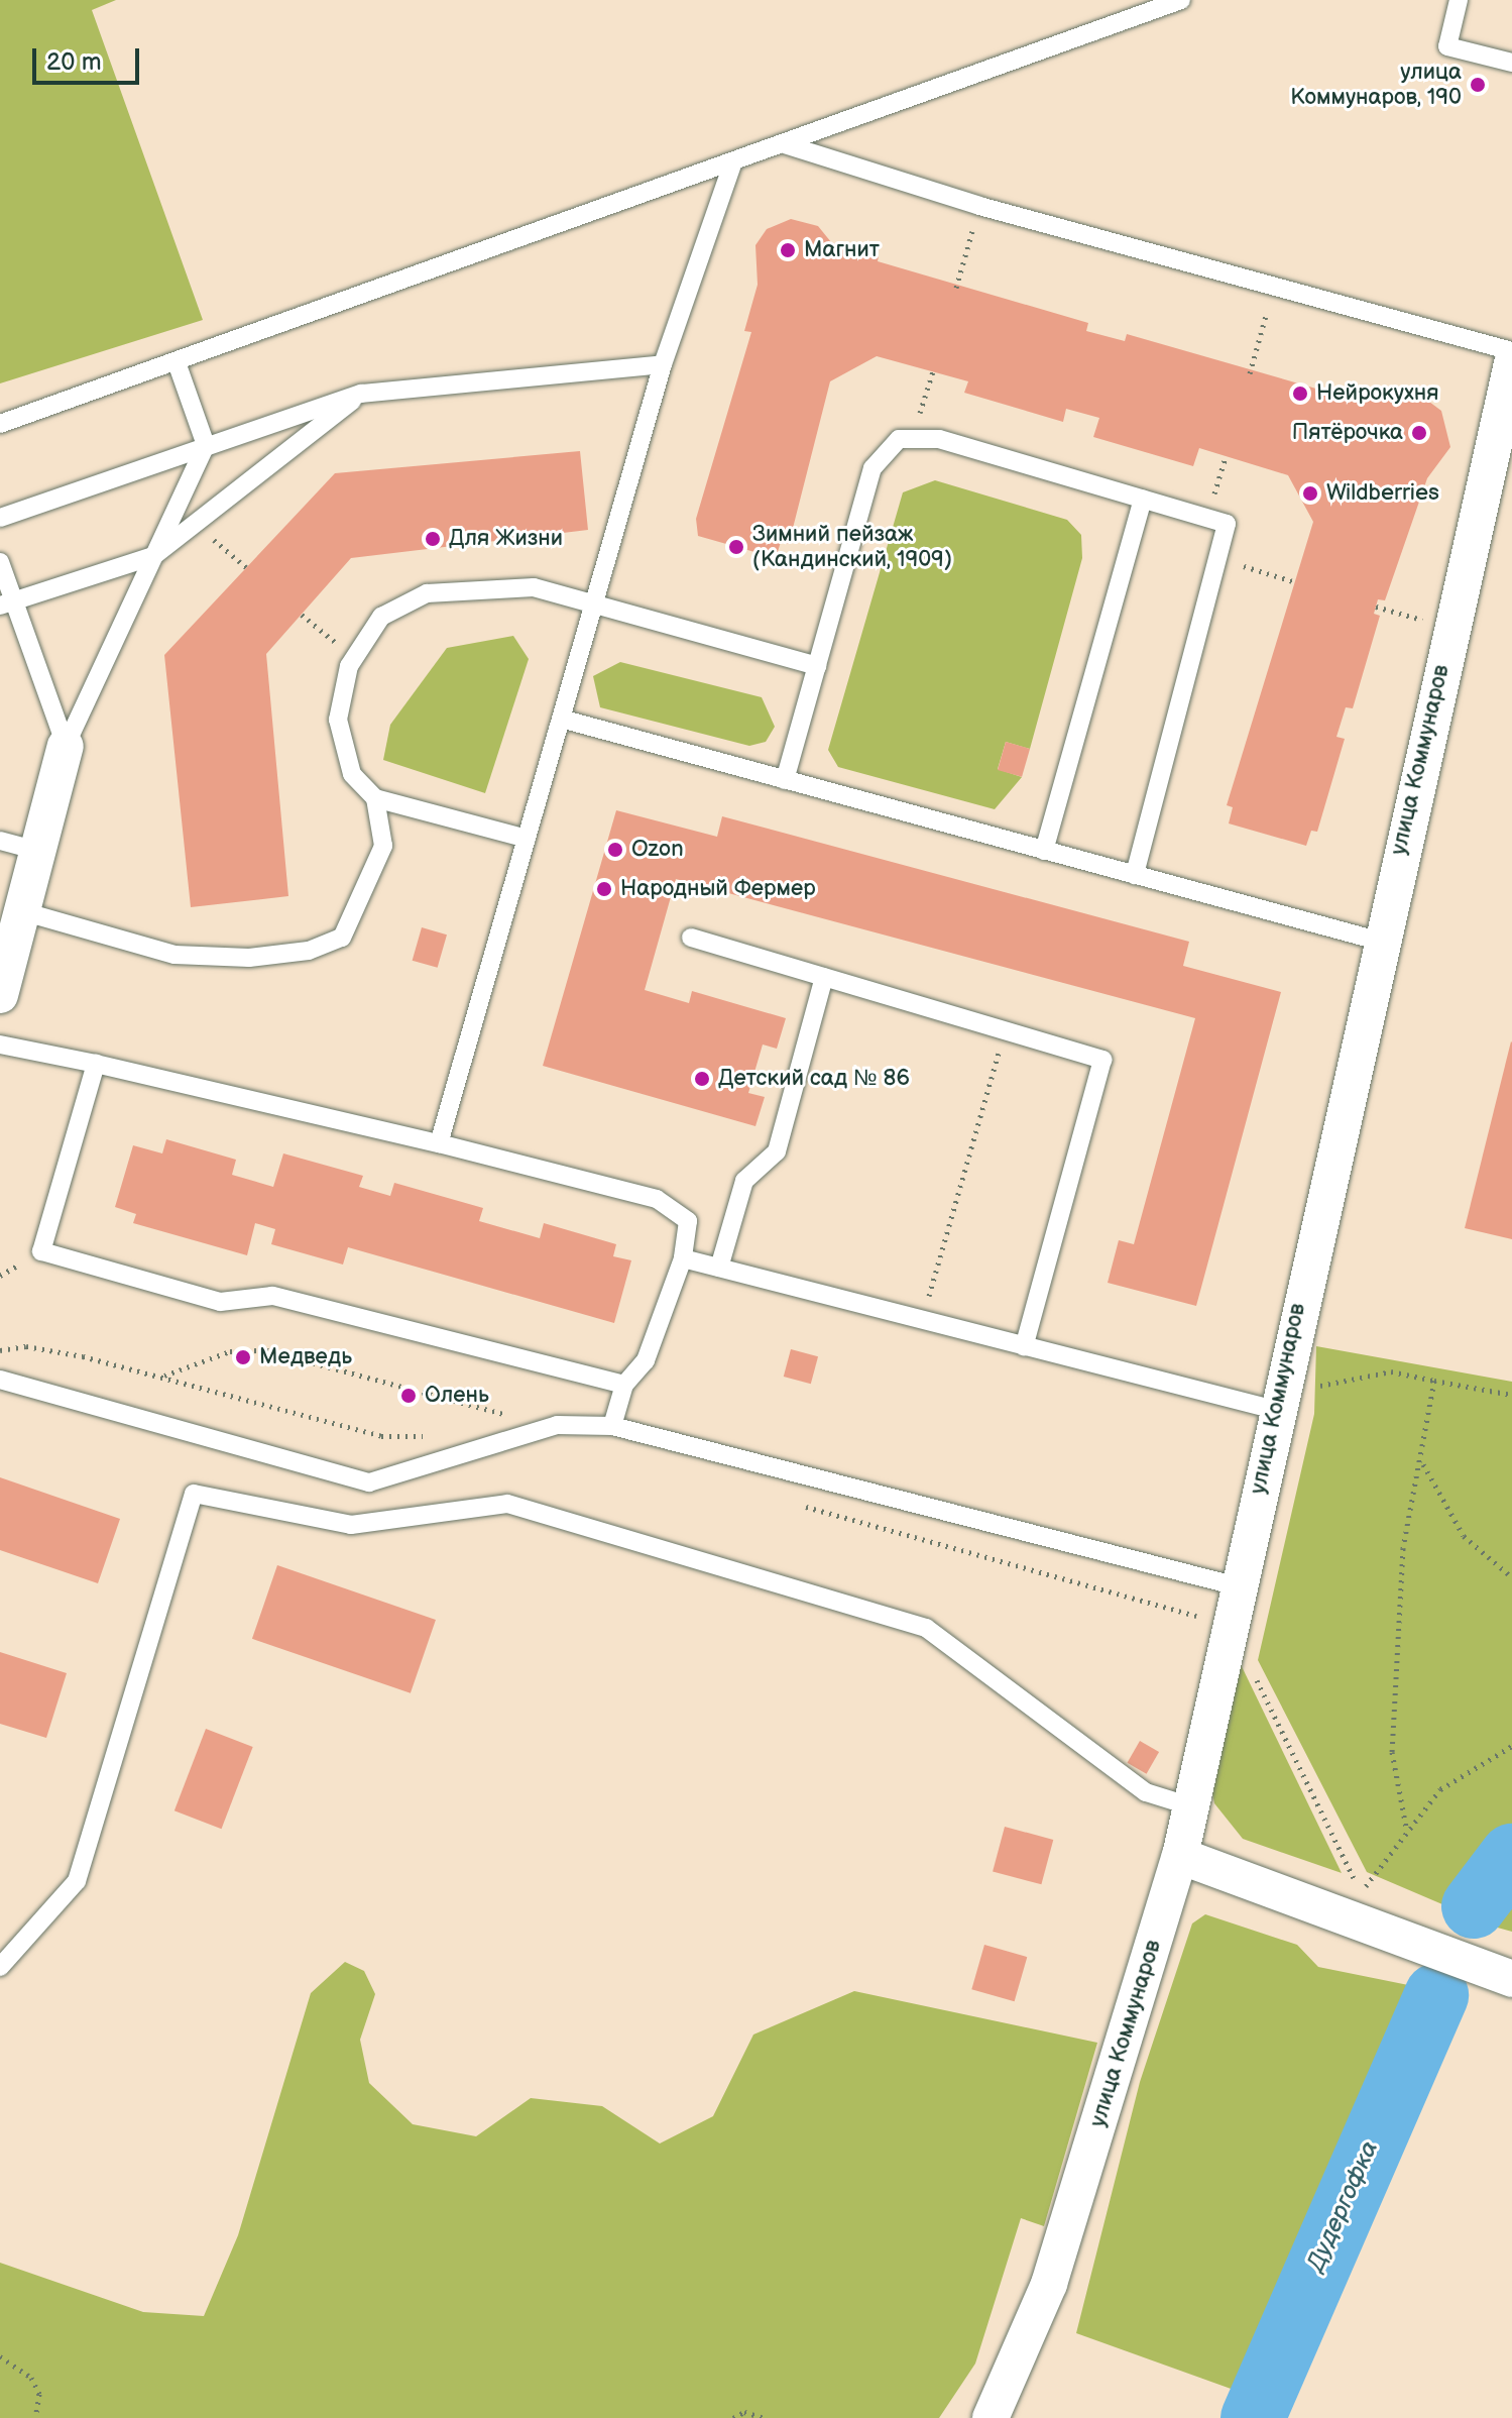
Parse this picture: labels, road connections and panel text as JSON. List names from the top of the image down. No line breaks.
{"streets":{"street":["улица Коммунаров"]},"water":["Дудергофка"],"places":["улица Коммунаров, 190","Магнит","Нейрокухня","Пятёрочка","Wildberries","Для Жизни","Зимний пейзаж (Кандинский, 1909)","Ozon","Народный Фермер","Детский сад № 86","Медведь","Олень"],"scale_bar":"20 m"}
